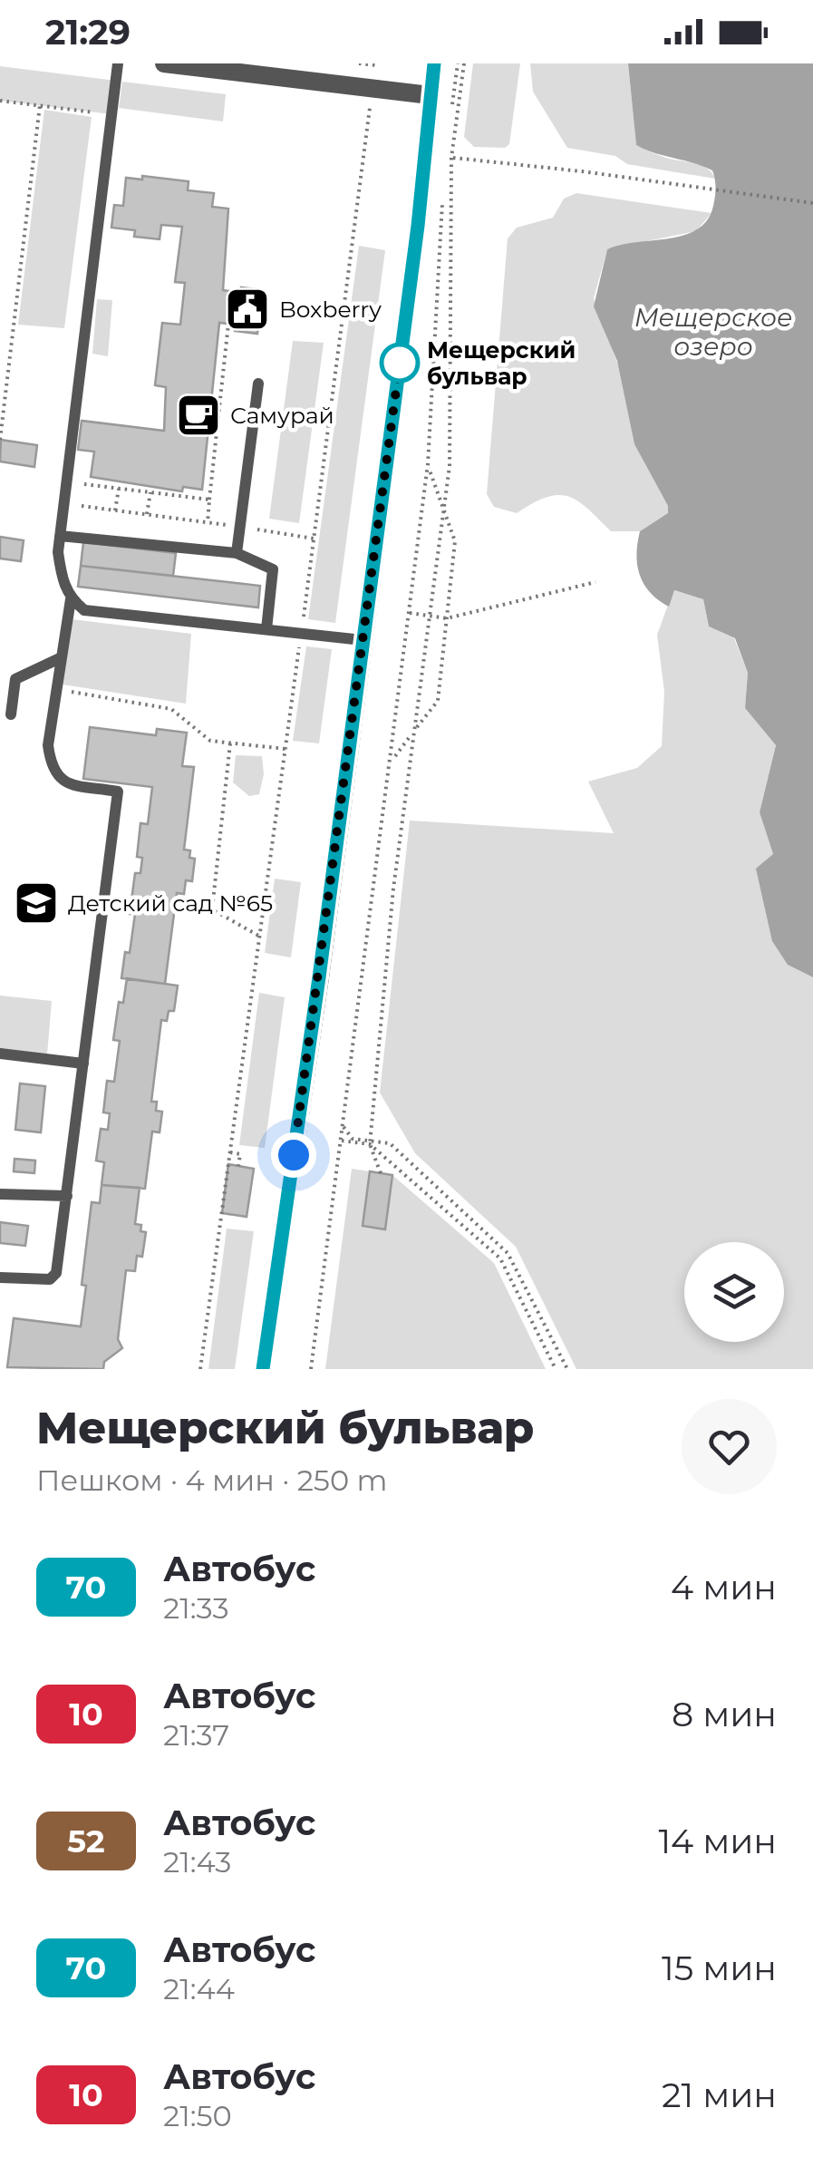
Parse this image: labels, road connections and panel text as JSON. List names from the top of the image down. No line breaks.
{"water":["Мещерское озеро"],"places":{"public building":["Boxberry"],"other":["Мещерский бульвар"],"cafe":["Самурай"],"school or university":["Детский сад №65"]},"lines":["bus line 70"],"page":{"status":"21:29","heading":["Мещерский бульвар","Пешком · 4 мин · 250 m"],"list":[{"mark":"70","name":"Автобус","note":"21:33","value":"4 мин"},{"mark":"10","name":"Автобус","note":"21:37","value":"8 мин"},{"mark":"52","name":"Автобус","note":"21:43","value":"14 мин"},{"mark":"70","name":"Автобус","note":"21:44","value":"15 мин"},{"mark":"10","name":"Автобус","note":"21:50","value":"21 мин"}]}}
